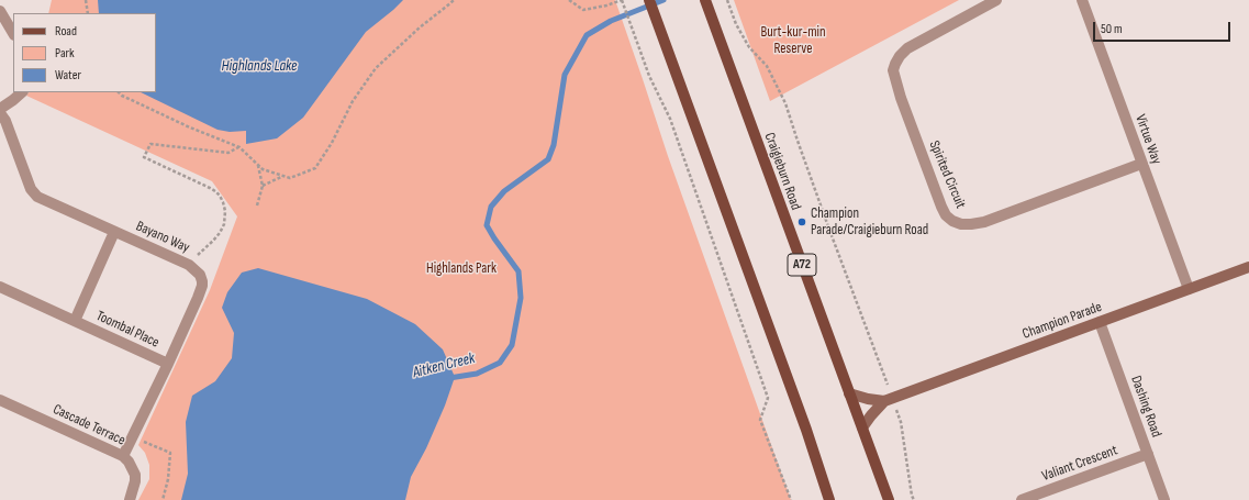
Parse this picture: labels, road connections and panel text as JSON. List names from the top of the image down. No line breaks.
{"streets":{"main road":["Craigieburn Road","A72"],"street":["Virtue Way","Spirited Circuit","Bayano Way","Champion Parade","Toombal Place","Dashing Road","Cascade Terrace","Valiant Crescent"]},"crossings":[["Virtue Way","Spirited Circuit"],["Virtue Way","Champion Parade"],["Craigieburn Road","Champion Parade"],["Bayano Way","Toombal Place"],["Bayano Way","Cascade Terrace"],["Champion Parade","Dashing Road"],["Dashing Road","Valiant Crescent"]],"water":["Highlands Lake","Aitken Creek"],"parks":["Burt-kur-min Reserve","Highlands Park"],"places":["Champion Parade/Craigieburn Road"],"legend":["Road","Park","Water"],"scale_bar":"50 m"}
